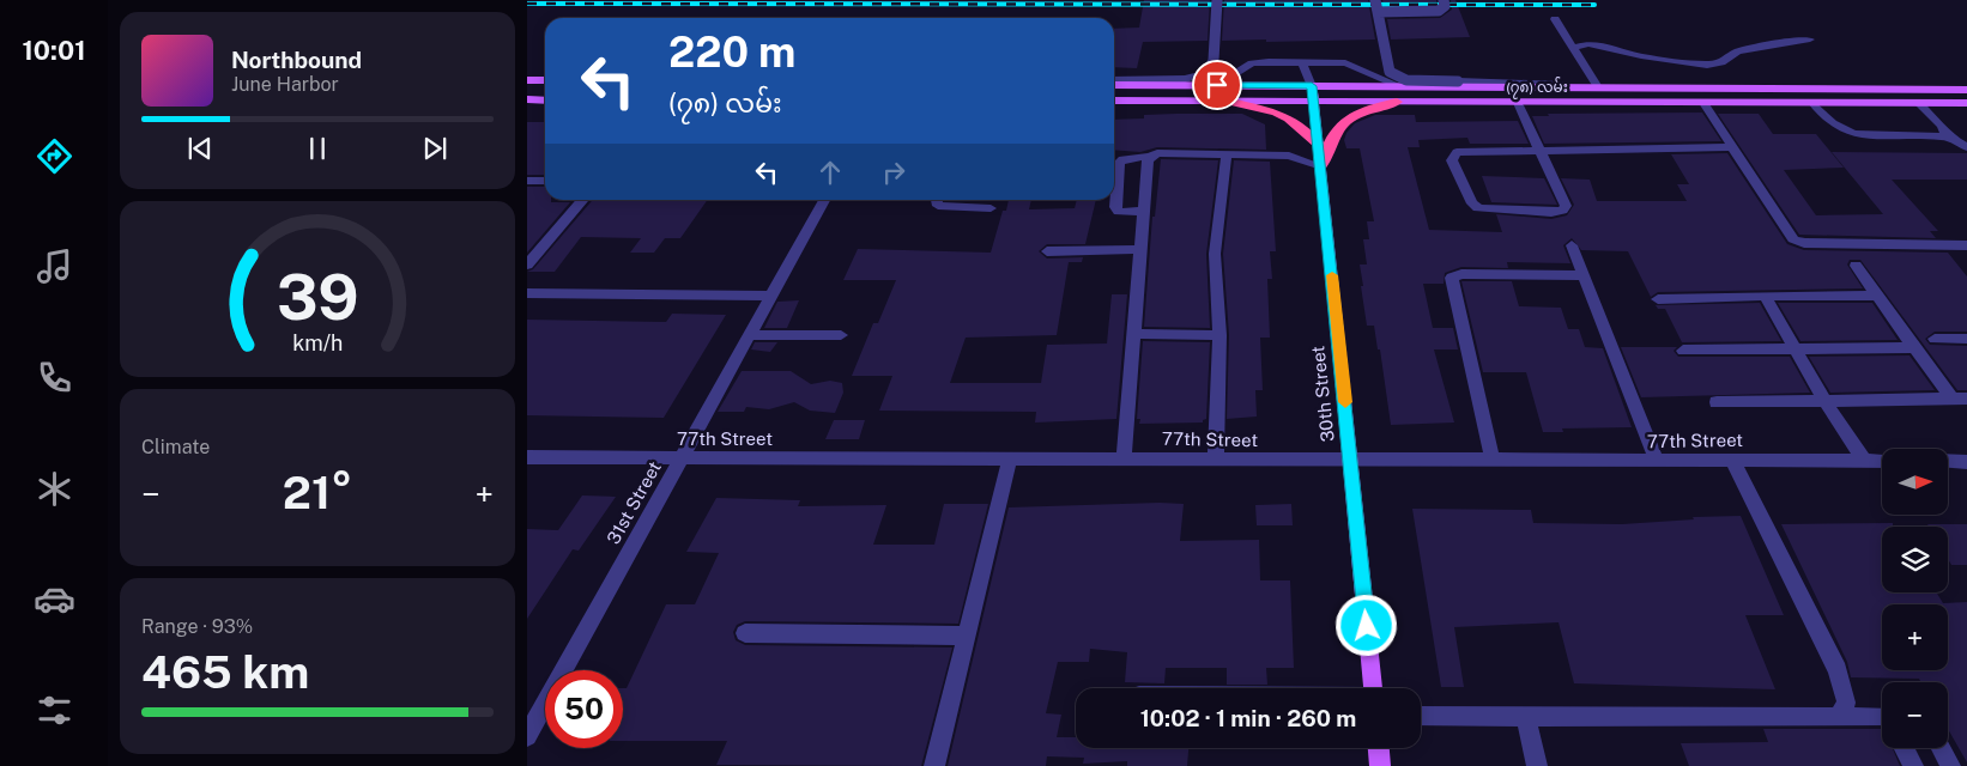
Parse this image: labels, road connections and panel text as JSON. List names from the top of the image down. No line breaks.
{"streets":{"main road":["(၇၈) လမ်း","30th Street"],"street":["77th Street","31st Street"]},"crossings":[["(၇၈) လမ်း","30th Street"],["30th Street","77th Street"],["77th Street","31st Street"]],"north":"right","page":{"tabs":"10:01","turn":["220 m","(၇၈) လမ်း"],"song":["Northbound","June Harbor"],"tile":["Climate",["Range · 93%","465 km"]],"map_buttons":["+","−"],"heat":["−","21°","+"],"limit":"50","trip":"10:02 · 1 min · 260 m","gauge":["39","km/h"]}}
